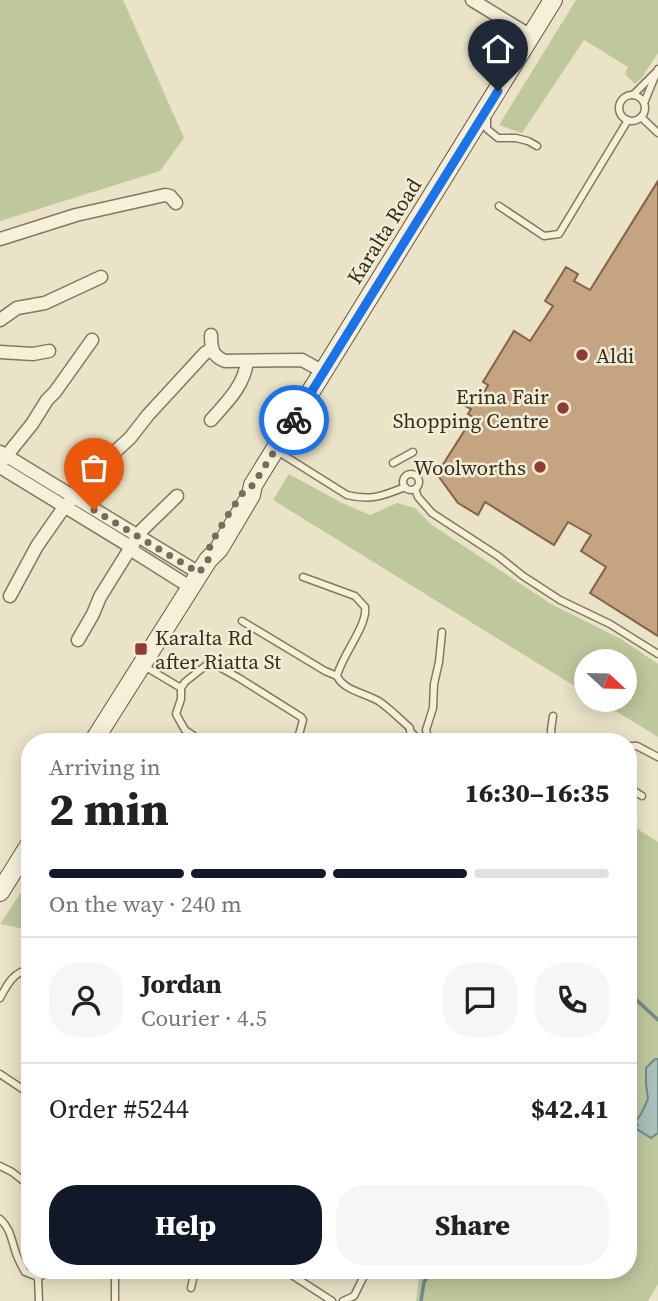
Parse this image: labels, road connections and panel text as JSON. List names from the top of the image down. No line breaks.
{"streets":{"street":["Karalta Road"]},"places":{"other":["Aldi","Erina Fair Shopping Centre","Woolworths"],"transit":["Karalta Rd after Riatta St"]},"north":"right","page":{"heading":["2 min","Arriving in","16:30–16:35"],"panel":["Jordan","Courier · 4.5","Order #5244","$42.41"],"bar":"On the way · 240 m","buttons":["Help","Share"]}}
